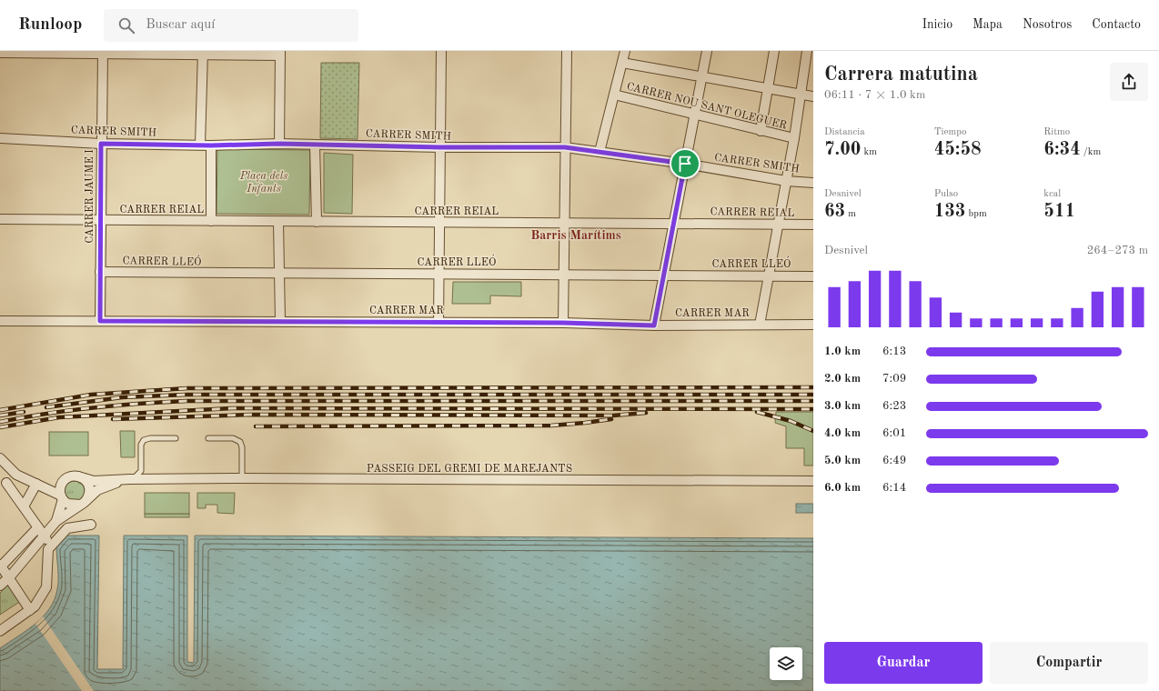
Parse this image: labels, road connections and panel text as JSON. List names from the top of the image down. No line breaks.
{"streets":{"street":["CARRER NOU SANT OLEGUER","CARRER SMITH","CARRER JAUME I","CARRER REIAL","CARRER LLEÓ","CARRER MAR","PASSEIG DEL GREMI DE MAREJANTS"]},"crossings":[["CARRER SMITH","CARRER JAUME I"],["CARRER JAUME I","CARRER REIAL"],["CARRER JAUME I","CARRER LLEÓ"],["CARRER JAUME I","CARRER MAR"]],"districts":["Barris Marítims"],"parks":["Plaça dels Infants"],"page":{"header":"Runloop","search":"Buscar aquí","nav":["Inicio","Mapa","Nosotros","Contacto"],"heading":["Carrera matutina","06:11 · 7 × 1.0 km"],"stats":[["Distancia","7.00 km"],["Tiempo","45:58"],["Ritmo","6:34 /km"],["Desnivel","63 m"],["Pulso","133 bpm"],["kcal","511"]],"chart":["Desnivel","264–273 m"],"list":[{"name":"1.0 km","note":"6:13"},{"name":"2.0 km","note":"7:09"},{"name":"3.0 km","note":"6:23"},{"name":"4.0 km","note":"6:01"},{"name":"5.0 km","note":"6:49"},{"name":"6.0 km","note":"6:14"}],"buttons":["Guardar","Compartir"]}}
